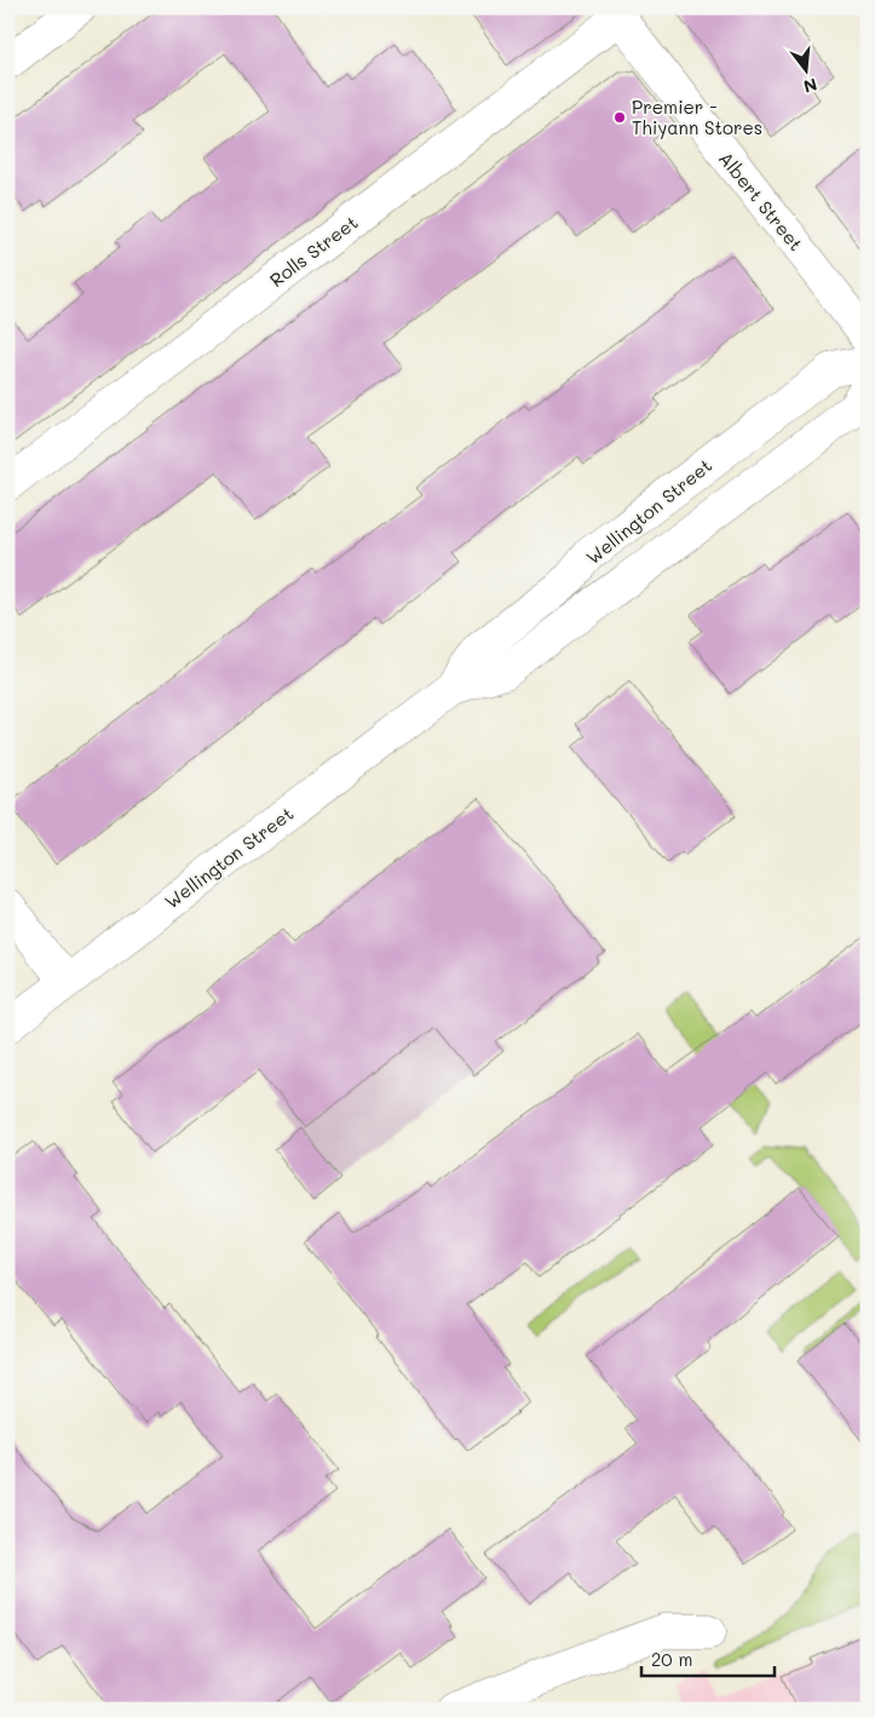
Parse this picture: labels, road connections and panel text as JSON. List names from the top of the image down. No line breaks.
{"streets":{"street":["Albert Street","Rolls Street","Wellington Street"]},"crossings":[["Albert Street","Rolls Street"]],"places":["Premier - Thiyann Stores"],"scale_bar":"20 m","north":"bottom"}
